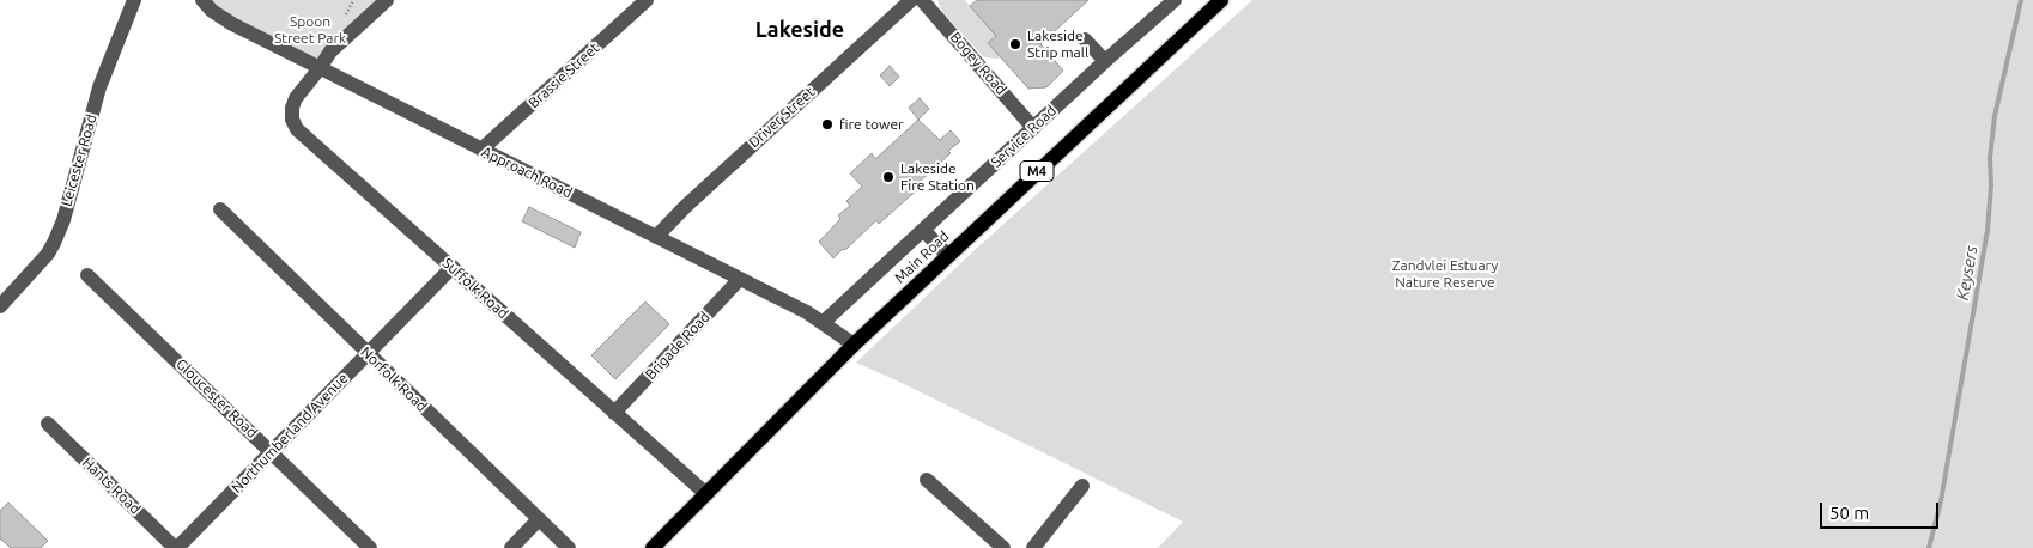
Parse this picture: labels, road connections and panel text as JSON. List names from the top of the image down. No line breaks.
{"streets":{"main road":["M4","Main Road"],"street":["Bogey Road","Brassie Street","Driver Street","Service Road","Leicester Road","Approach Road","Suffolk Road","Brigade Road","Norfolk Road","Gloucester Road","Northumberland Avenue","Hants Road"]},"crossings":[["Bogey Road","Service Road"],["Brassie Street","Approach Road"],["Driver Street","Approach Road"],["Service Road","Approach Road"],["Approach Road","Main Road"],["Approach Road","Suffolk Road"],["Approach Road","Brigade Road"],["Main Road","Suffolk Road"],["Suffolk Road","Brigade Road"],["Suffolk Road","Northumberland Avenue"],["Norfolk Road","Northumberland Avenue"],["Gloucester Road","Northumberland Avenue"],["Northumberland Avenue","Hants Road"]],"districts":["Lakeside"],"water":["Keysers"],"parks":["Spoon Street Park","Zandvlei Estuary Nature Reserve"],"places":["Lakeside Strip mall","fire tower","Lakeside Fire Station"],"scale_bar":"50 m"}
